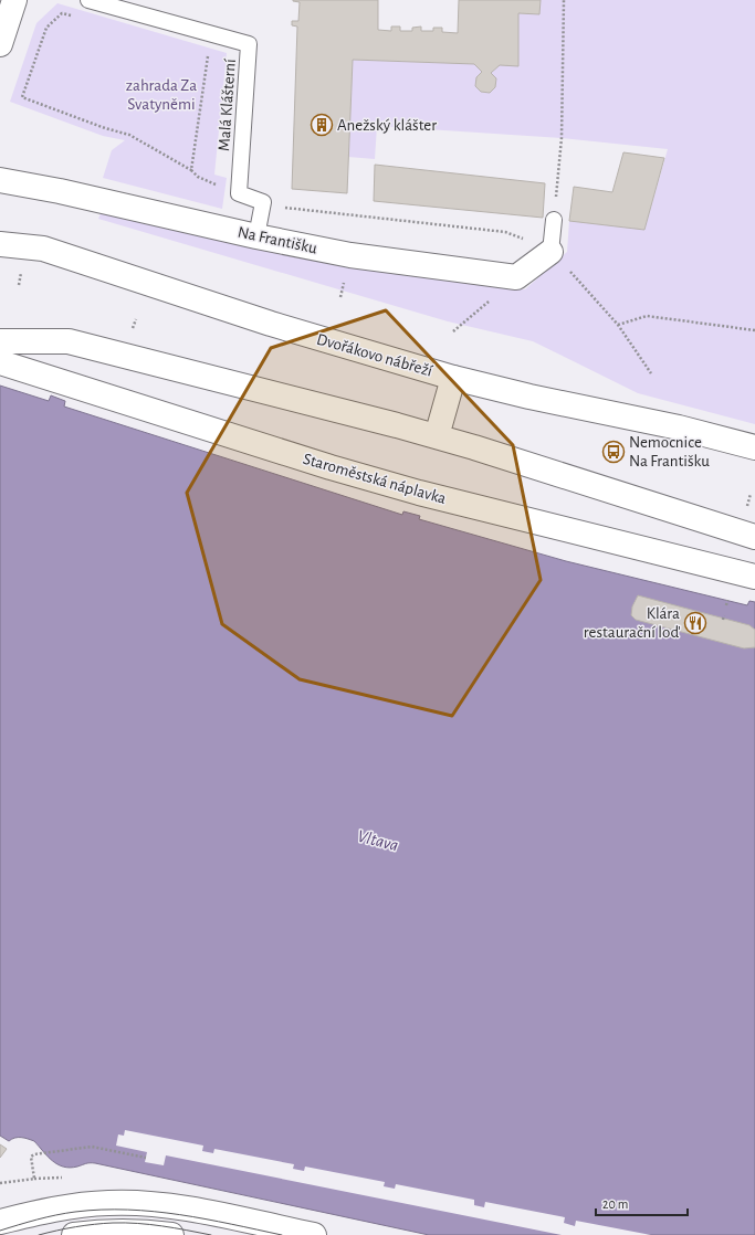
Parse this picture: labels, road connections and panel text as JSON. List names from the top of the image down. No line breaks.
{"streets":{"street":["Na Františku","Dvořákovo nábřeží","Staroměstská náplavka"],"lane":["Malá Klášterní"]},"water":["Vltava"],"parks":["zahrada Za Svatyněmi"],"places":{"building":["Anežský klášter"],"bus stop":["Nemocnice Na Františku"],"restaurant":["Klára restaurační loď"]},"scale_bar":"20 m"}
